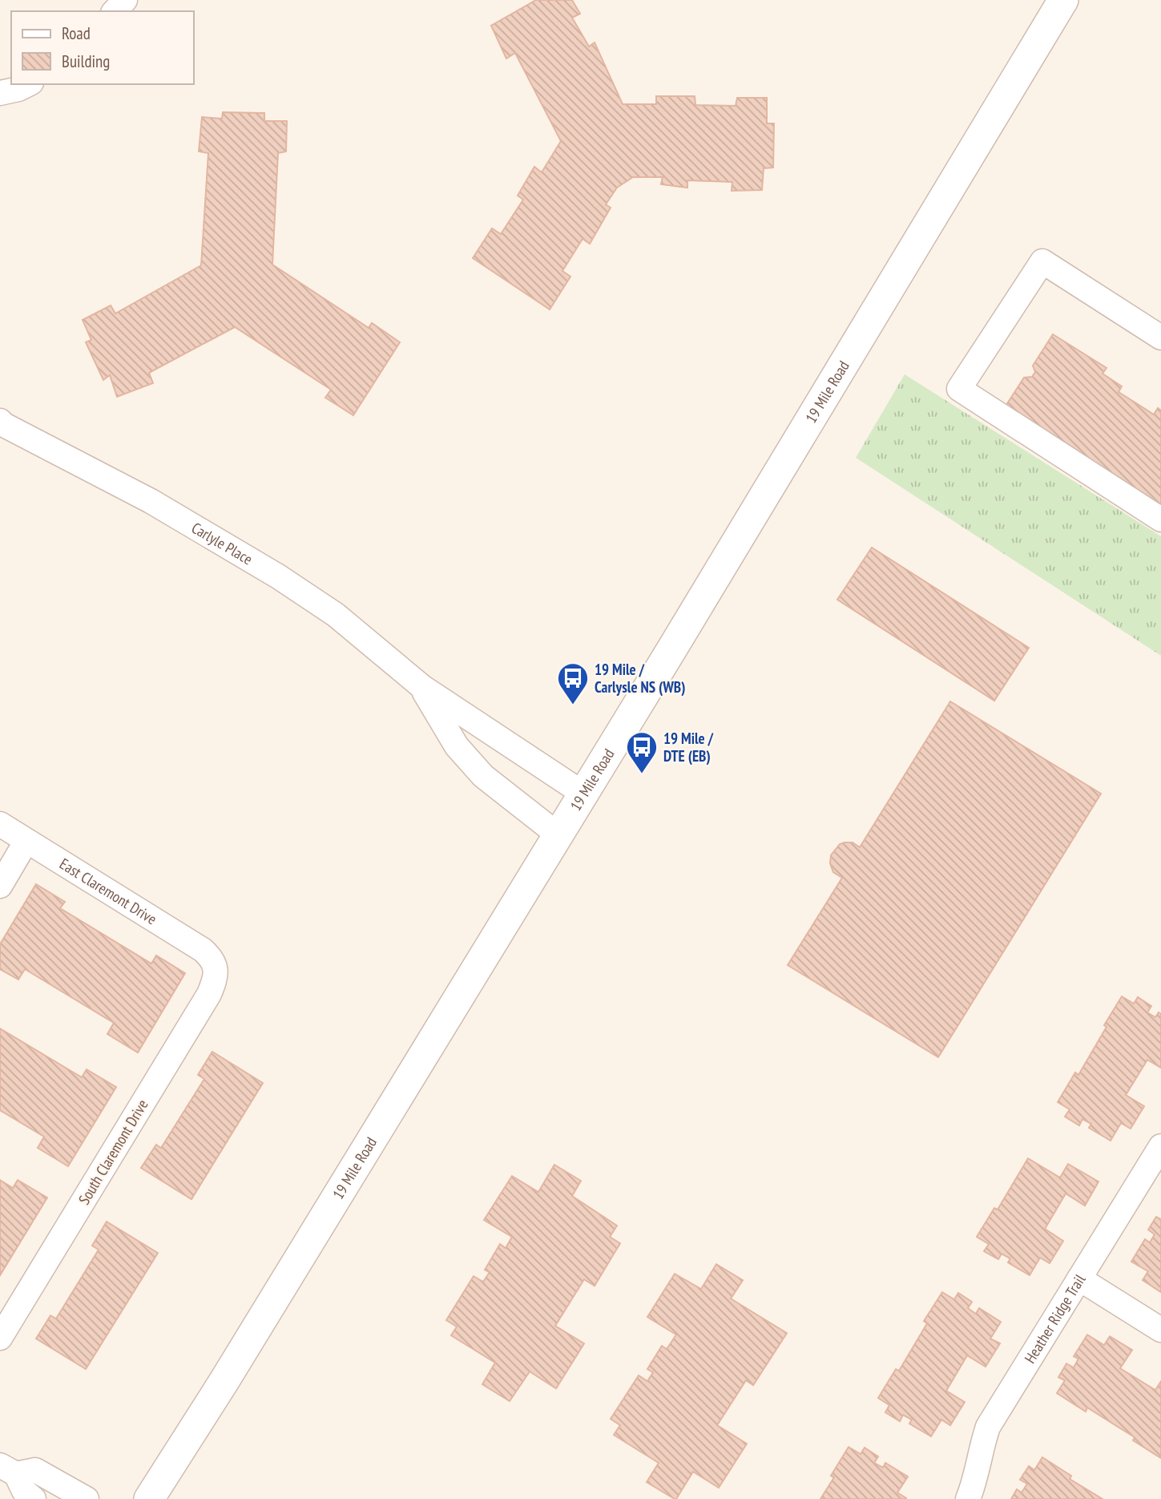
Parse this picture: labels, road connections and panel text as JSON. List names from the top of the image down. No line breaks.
{"streets":{"street":["19 Mile Road","Carlyle Place","East Claremont Drive","South Claremont Drive","Heather Ridge Trail"]},"crossings":[["19 Mile Road","Carlyle Place"],["East Claremont Drive","South Claremont Drive"]],"places":{"bus stop":["19 Mile / Carlysle NS (WB)","19 Mile / DTE (EB)"]},"legend":["Road","Building"]}
